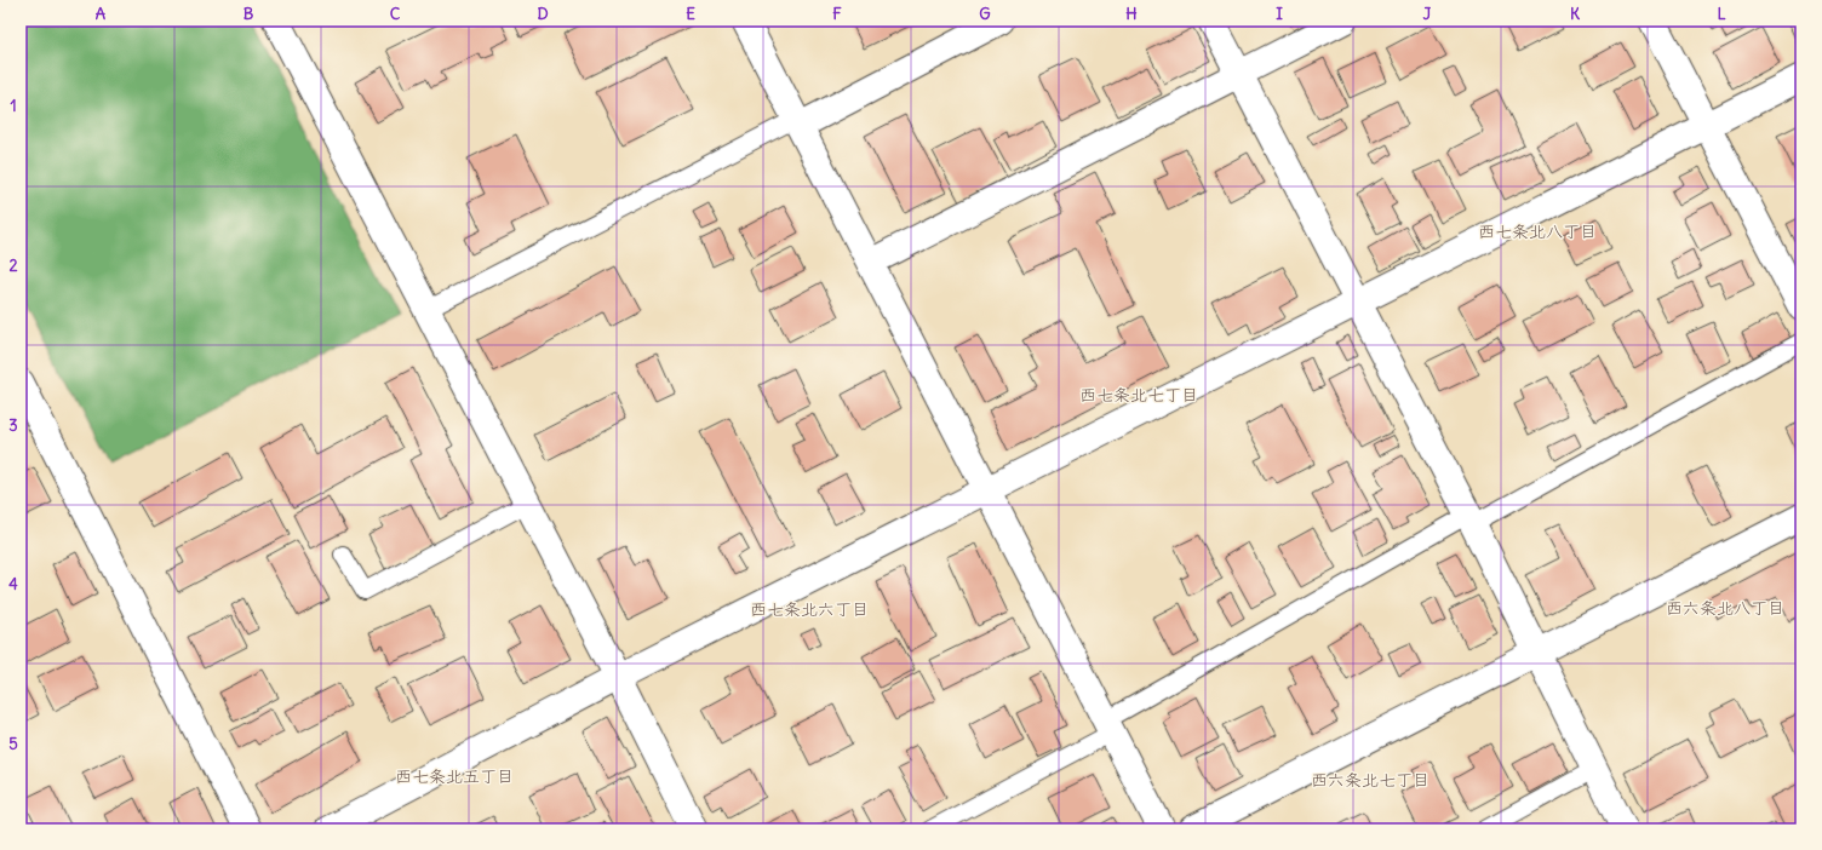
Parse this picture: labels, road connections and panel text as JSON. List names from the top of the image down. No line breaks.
{"districts":["西七条北八丁目","西七条北七丁目","西六条北八丁目","西七条北六丁目","西七条北五丁目","西六条北七丁目"],"grid":{"columns":["A","B","C","D","E","F","G","H","I","J","K","L"],"rows":["1","2","3","4","5"]}}
